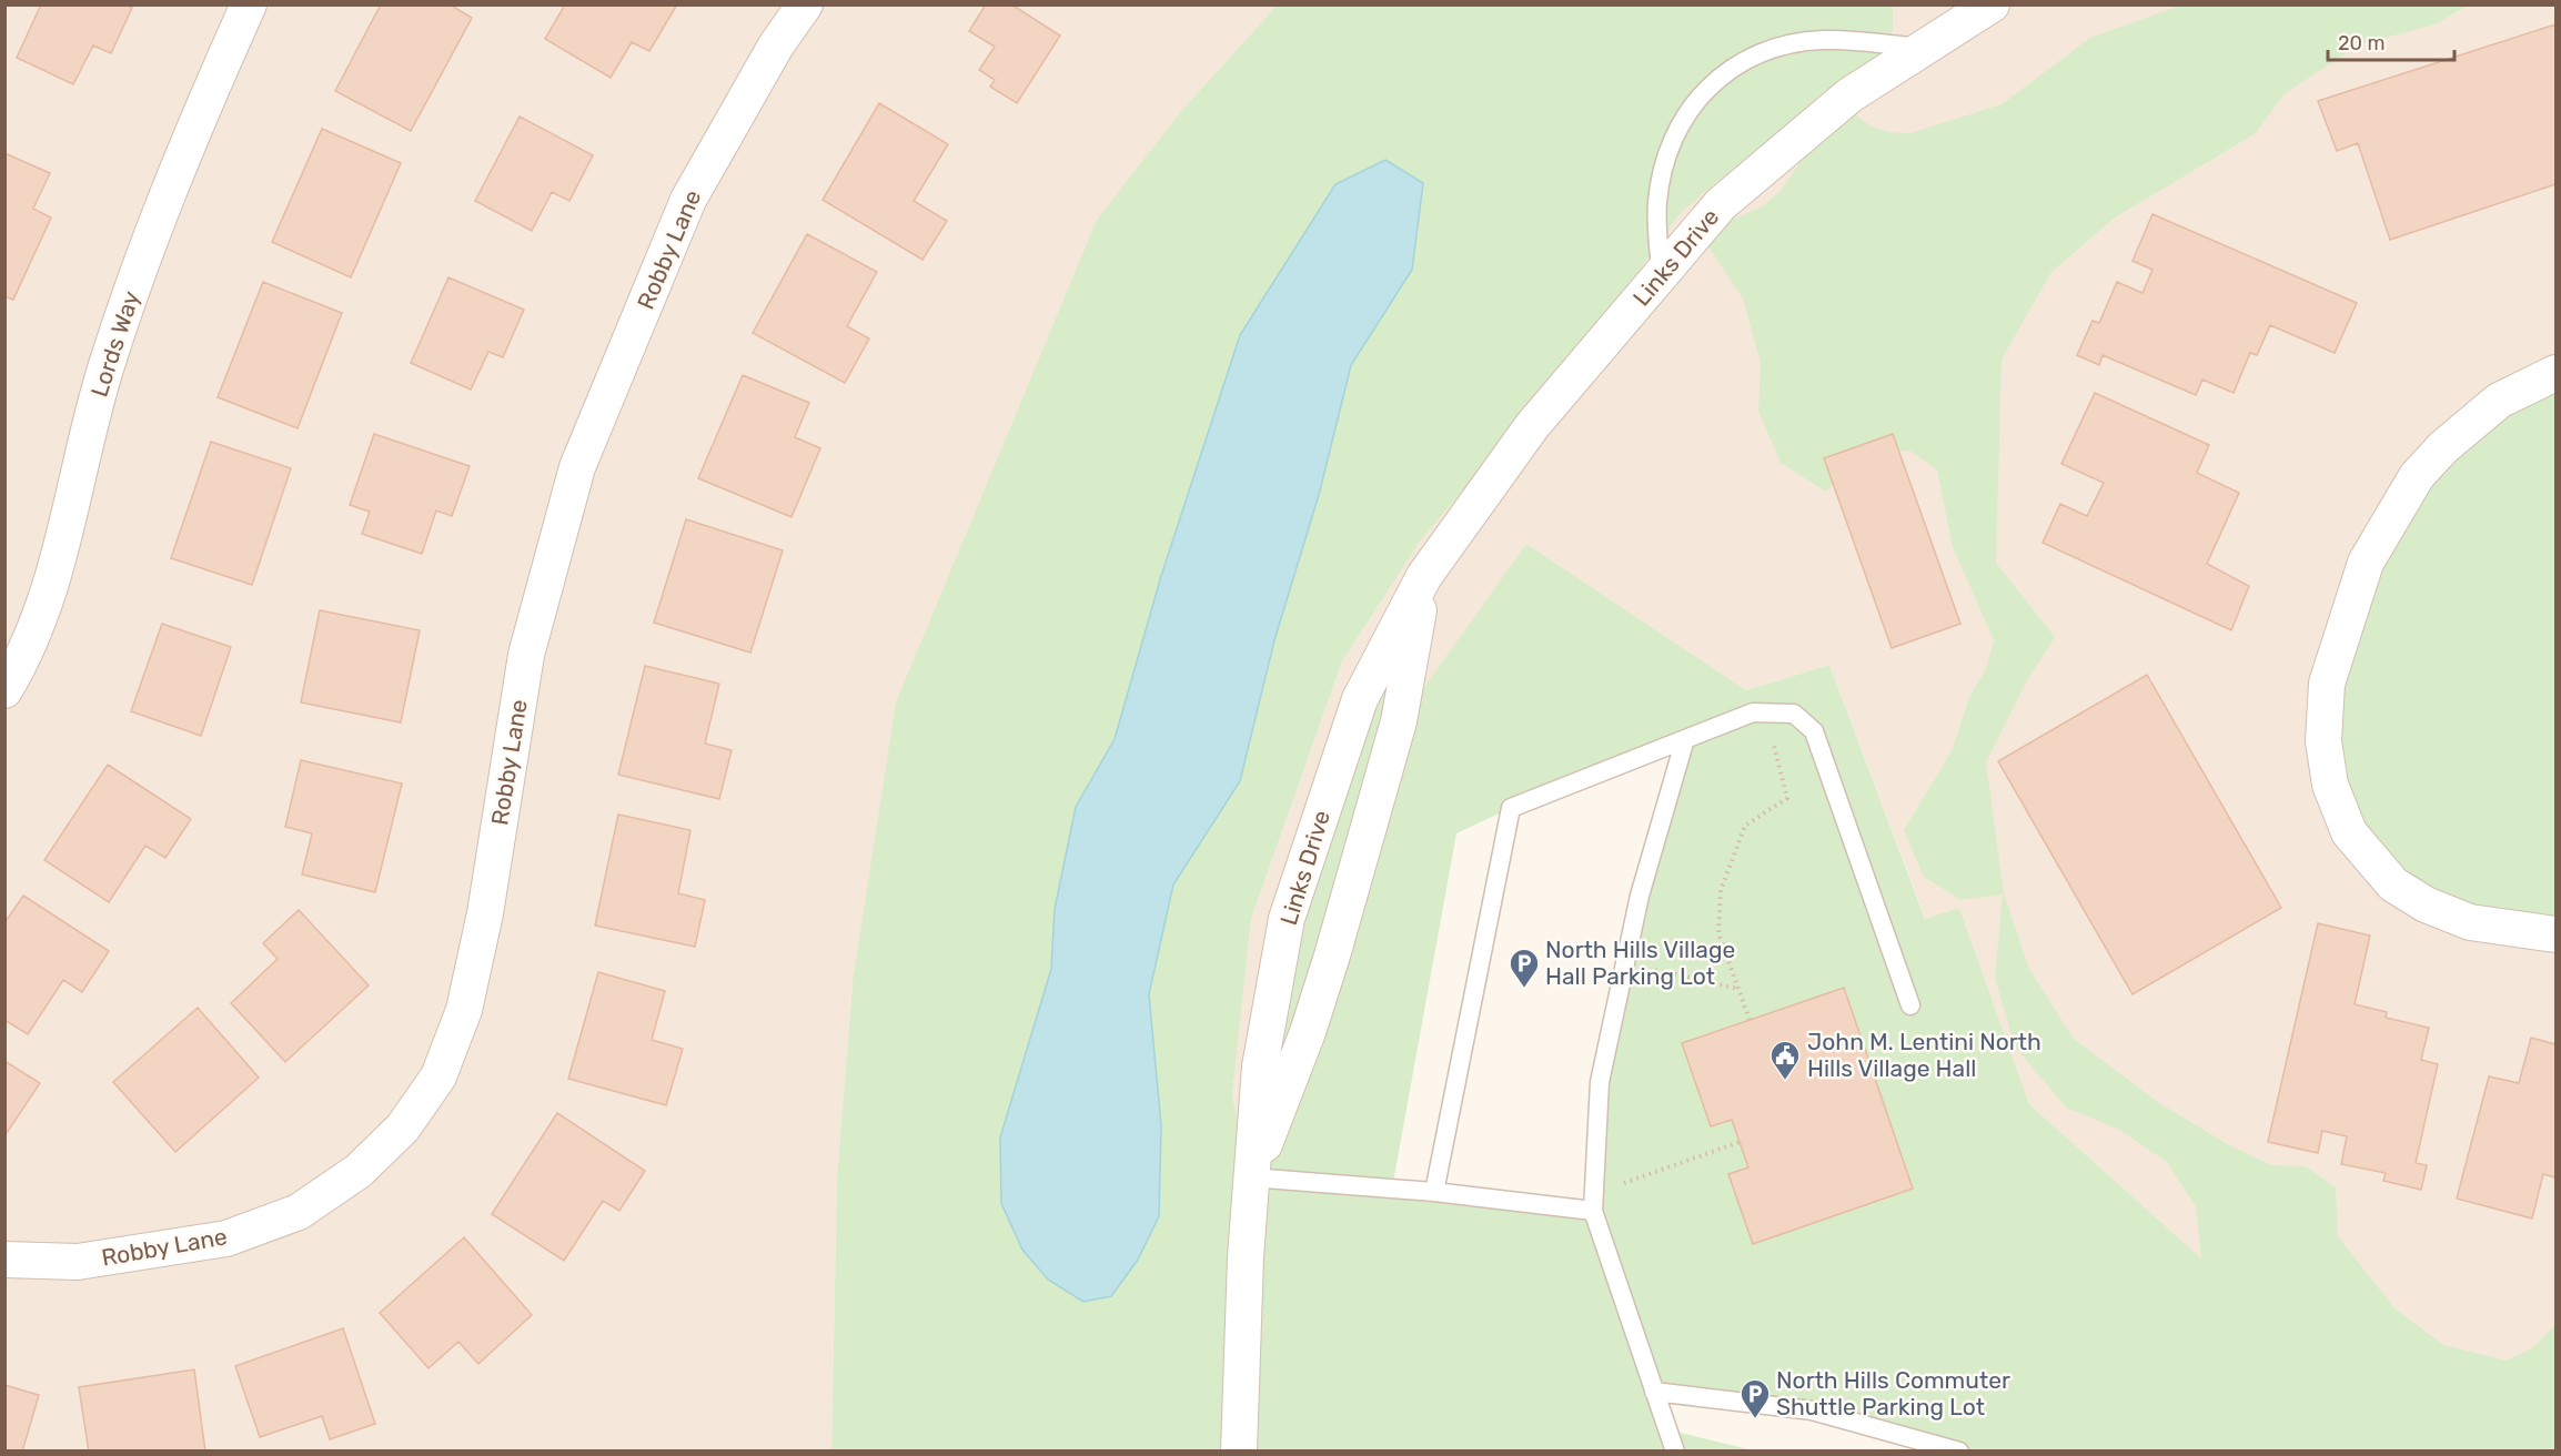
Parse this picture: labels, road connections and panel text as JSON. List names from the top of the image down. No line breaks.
{"streets":{"street":["Robby Lane","Links Drive","Lords Way"]},"places":{"parking":["North Hills Village Hall Parking Lot","North Hills Commuter Shuttle Parking Lot"],"public building":["John M. Lentini North Hills Village Hall"]},"scale_bar":"20 m"}
